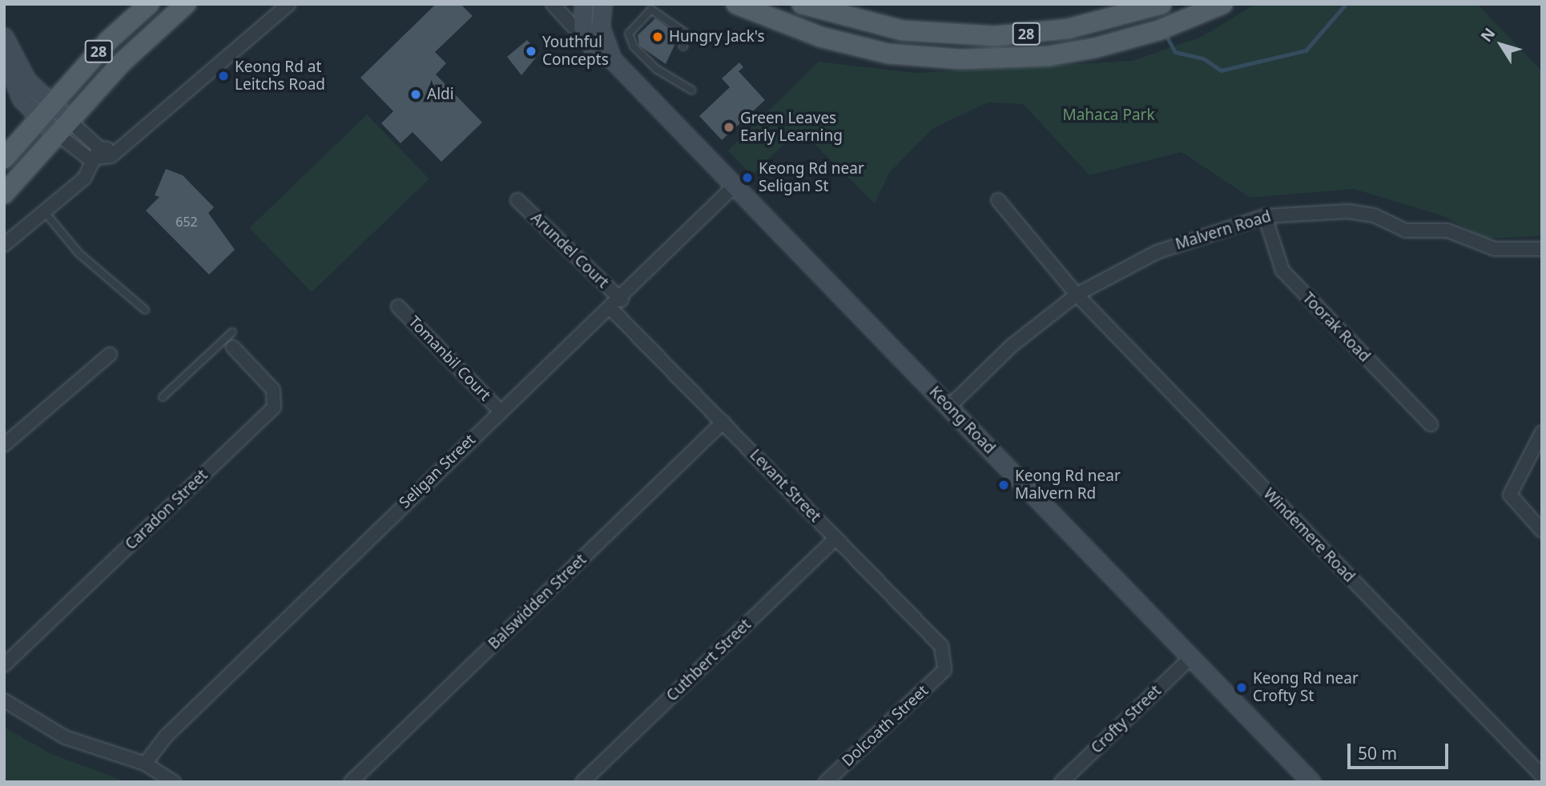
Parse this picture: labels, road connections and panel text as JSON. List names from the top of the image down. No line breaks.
{"streets":{"main road":["28"],"street":["Malvern Road","Arundel Court","Toorak Road","Tomanbil Court","Keong Road","Seligan Street","Levant Street","Caradon Street","Windemere Road","Balswidden Street","Cuthbert Street","Crofty Street","Dolcoath Street"]},"crossings":[["Malvern Road","Toorak Road"],["Malvern Road","Keong Road"],["Malvern Road","Windemere Road"],["Arundel Court","Seligan Street"],["Tomanbil Court","Seligan Street"],["Keong Road","Seligan Street"],["Keong Road","Crofty Street"],["Seligan Street","Levant Street"],["Levant Street","Balswidden Street"],["Levant Street","Cuthbert Street"],["Levant Street","Dolcoath Street"]],"parks":["Mahaca Park"],"places":["Hungry Jack's","Youthful Concepts","Keong Rd at Leitchs Road","Aldi","Green Leaves Early Learning","Keong Rd near Seligan St","Keong Rd near Malvern Rd","Keong Rd near Crofty St"],"house_numbers":["652"],"scale_bar":"50 m","north":"top left"}
